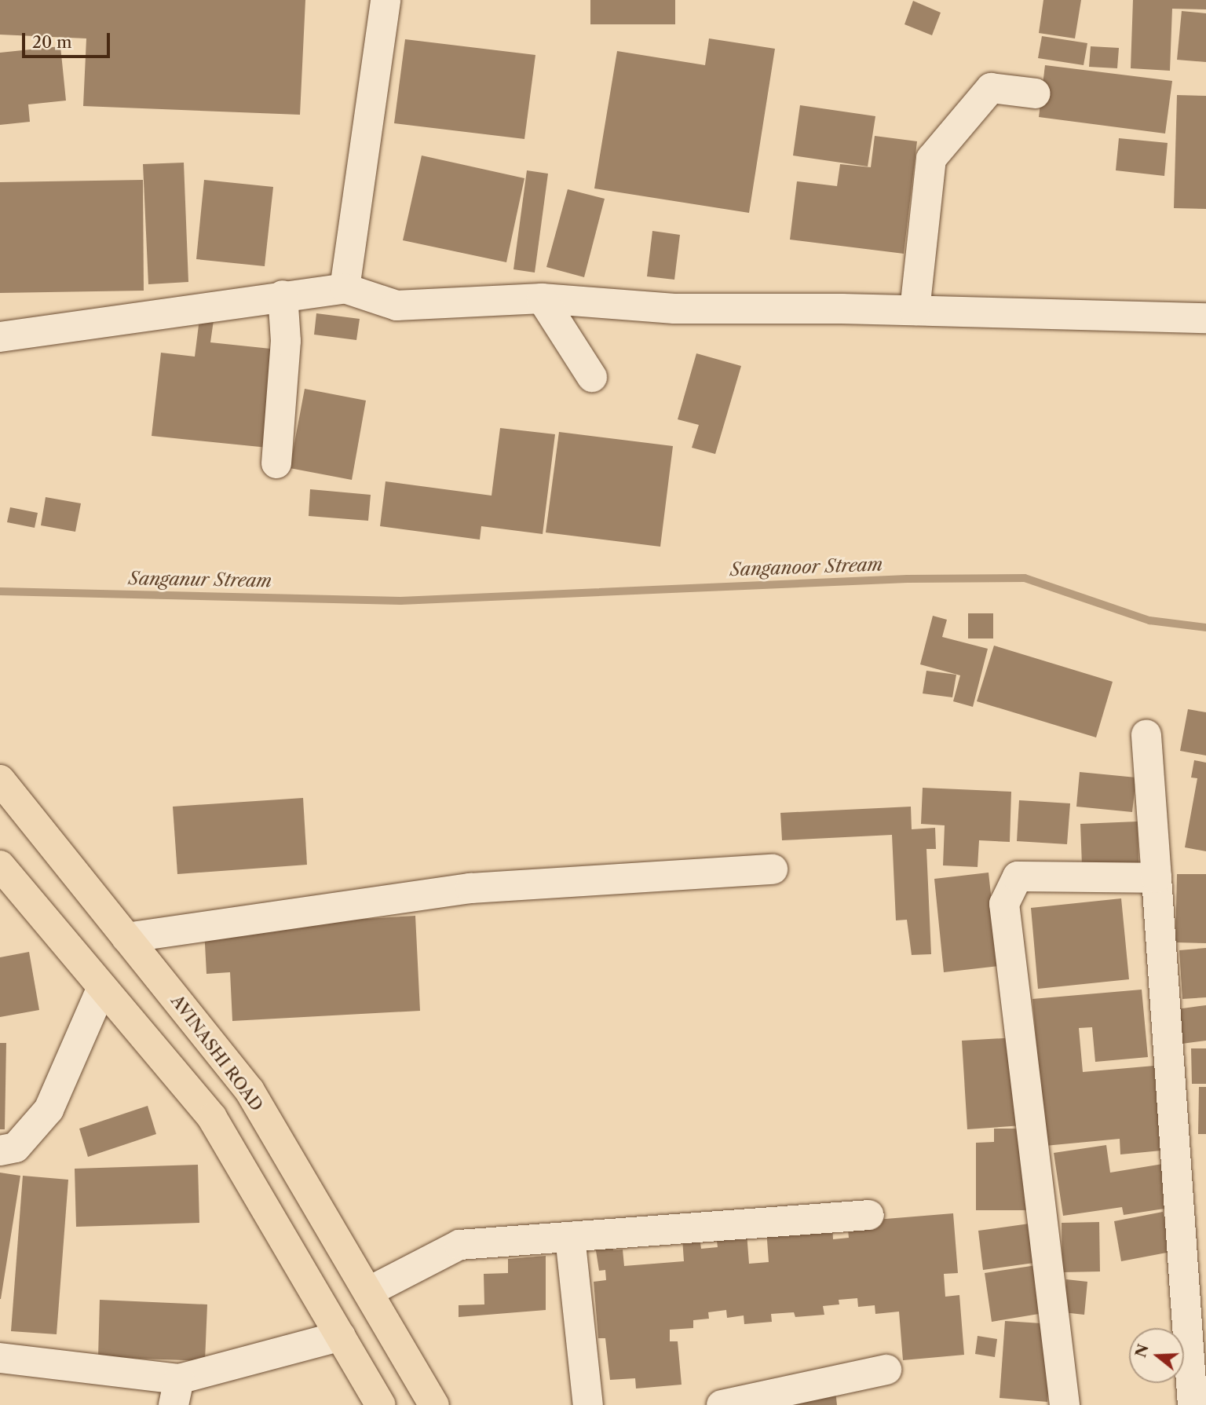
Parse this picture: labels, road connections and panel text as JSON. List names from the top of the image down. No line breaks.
{"streets":{"main road":["AVINASHI ROAD"]},"water":["Sanganoor Stream","Sanganur Stream"],"scale_bar":"20 m","north":"left"}
